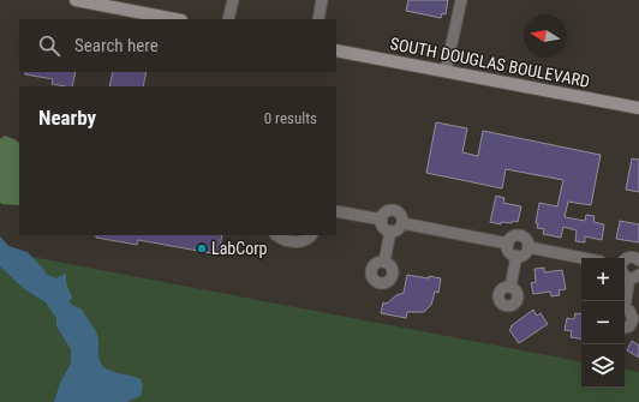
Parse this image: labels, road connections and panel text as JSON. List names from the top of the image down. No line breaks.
{"streets":{"main road":["SOUTH DOUGLAS BOULEVARD"]},"places":["LabCorp"],"north":"left","page":{"search":"Search here","heading":["Nearby","0 results"],"map_buttons":["+","−"]}}
